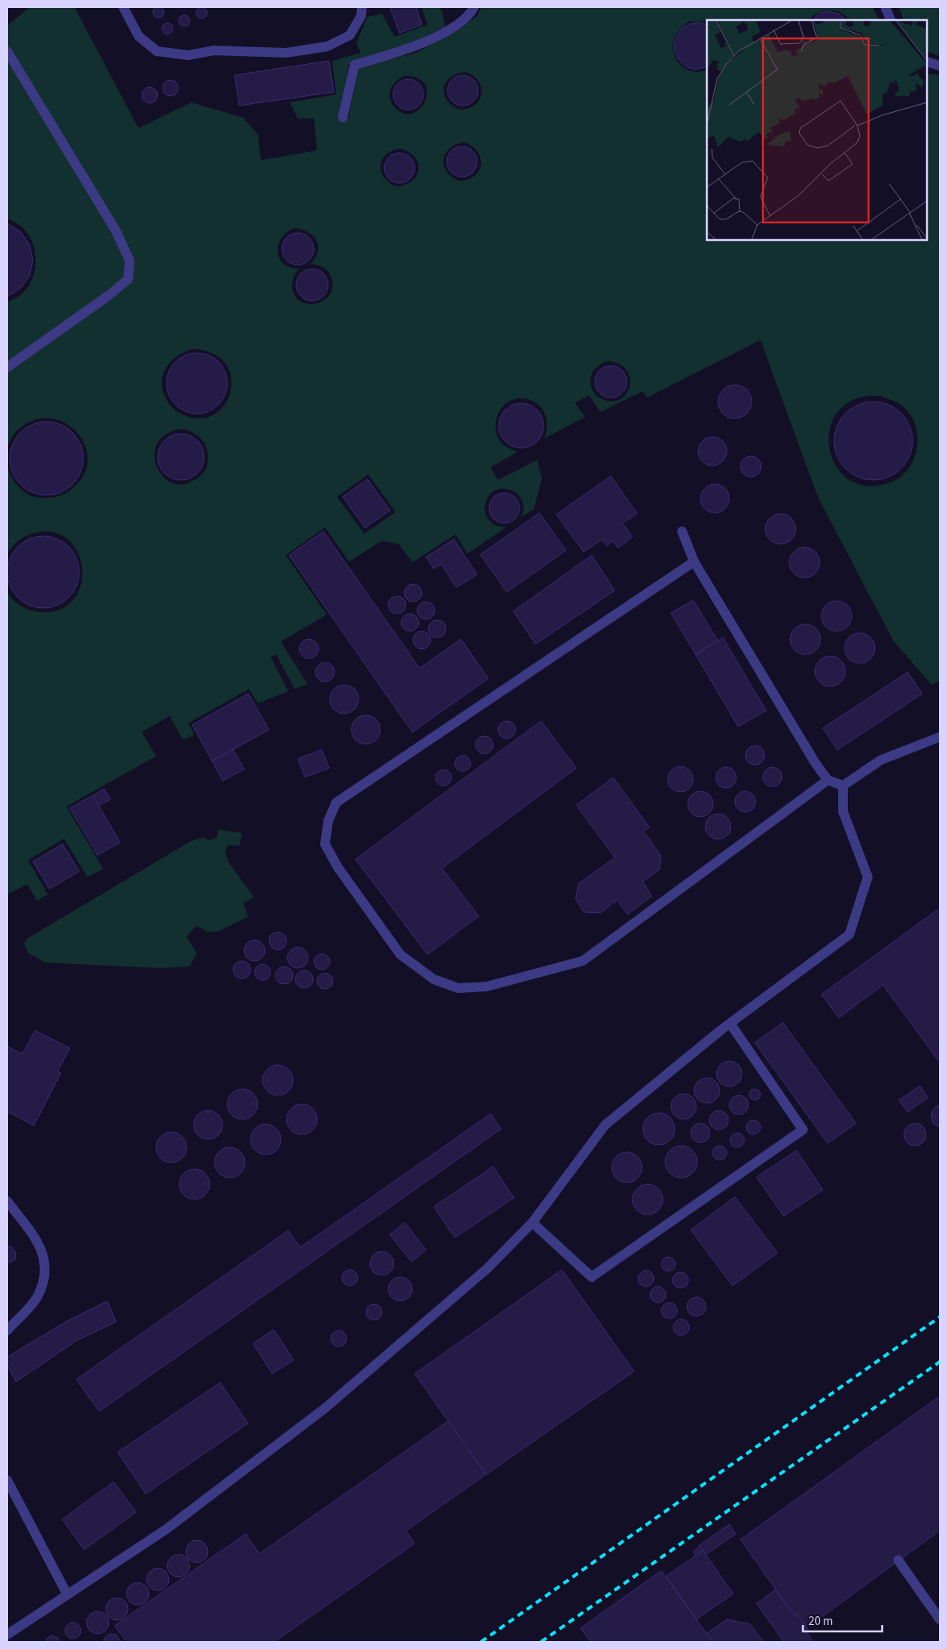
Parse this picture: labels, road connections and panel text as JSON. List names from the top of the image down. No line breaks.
{"scale_bar":"20 m"}
